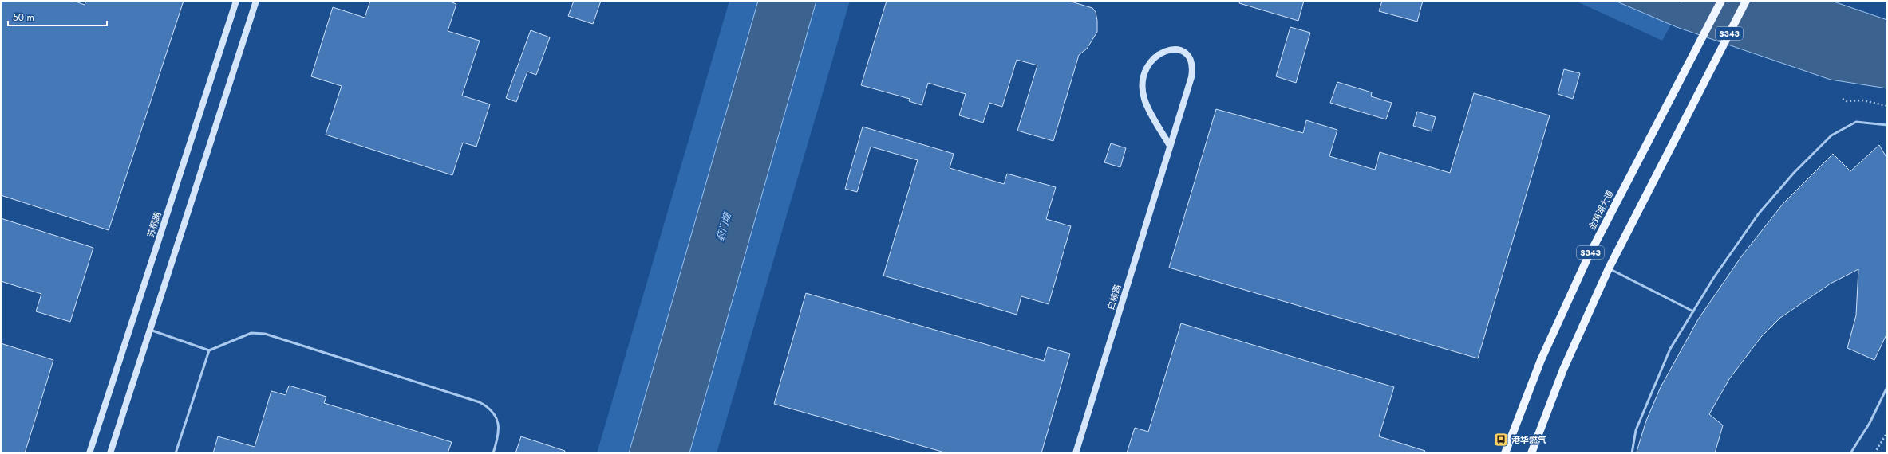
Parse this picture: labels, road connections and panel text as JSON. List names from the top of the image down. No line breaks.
{"streets":{"main road":["S343","金鸡湖大道","苏桐路","白榆路"]},"water":["葑门塘"],"places":{"bus stop":["港华燃气"]},"scale_bar":"50 m"}
